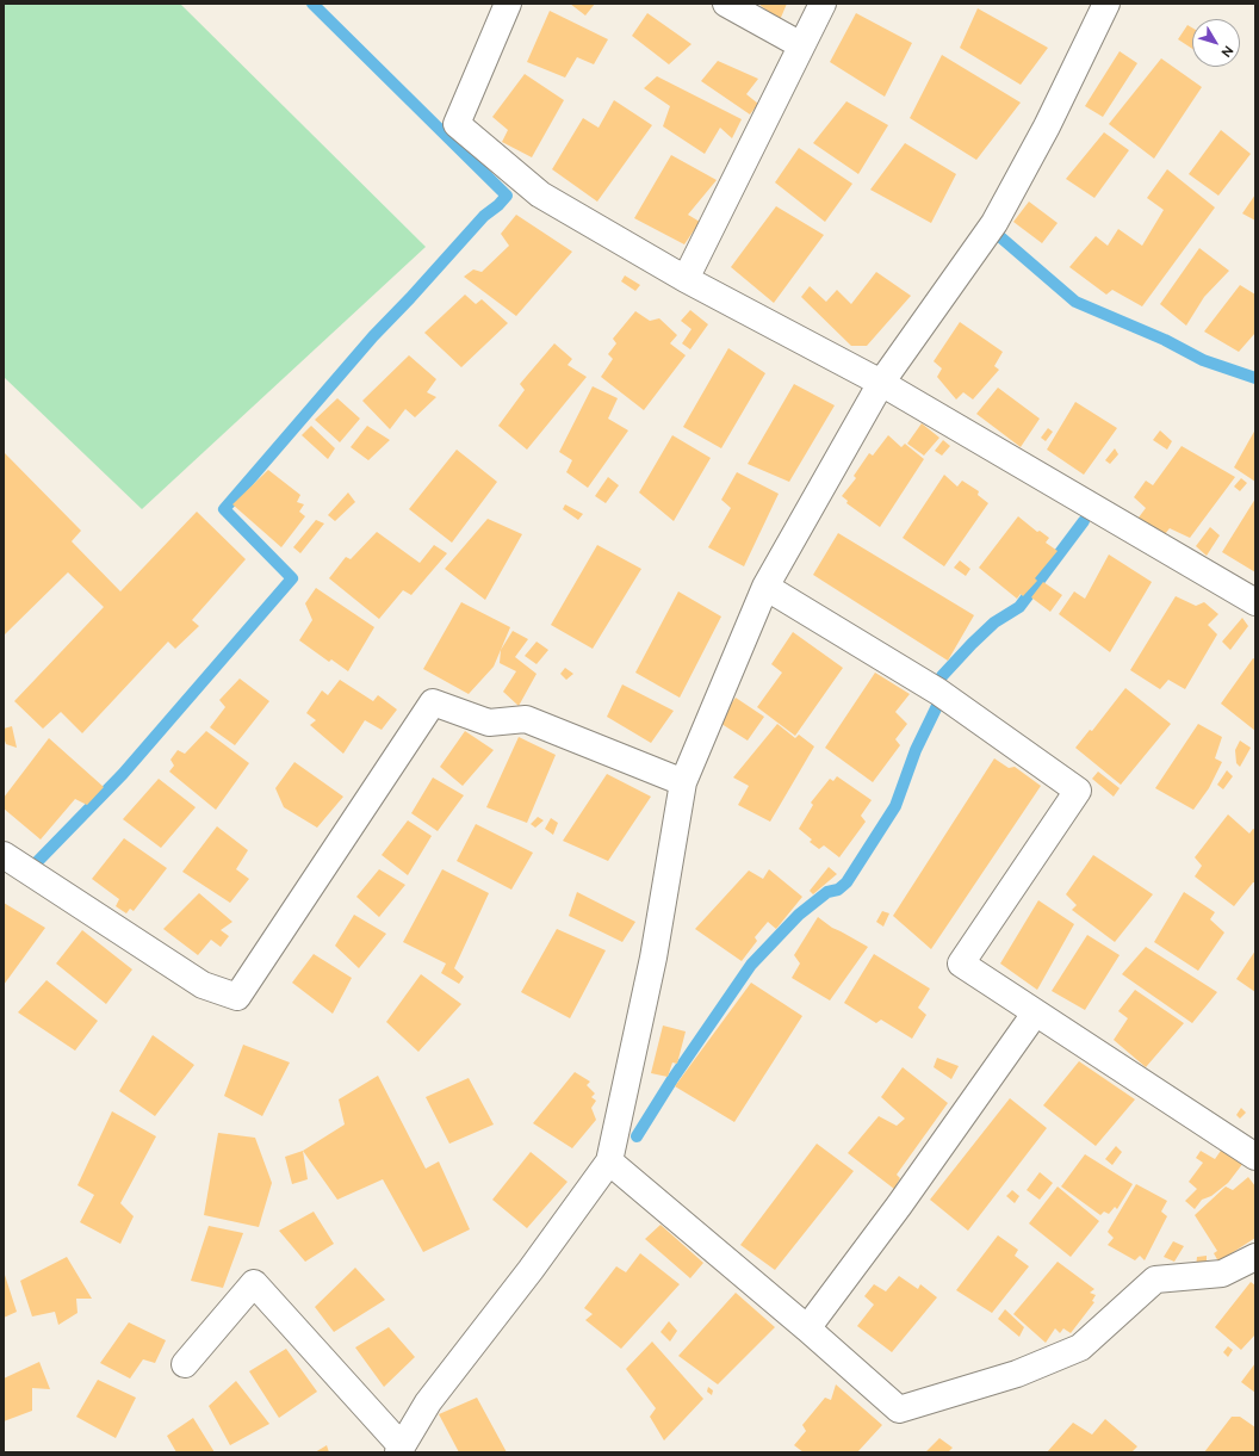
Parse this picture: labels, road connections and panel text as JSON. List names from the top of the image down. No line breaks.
{"north":"bottom right"}
